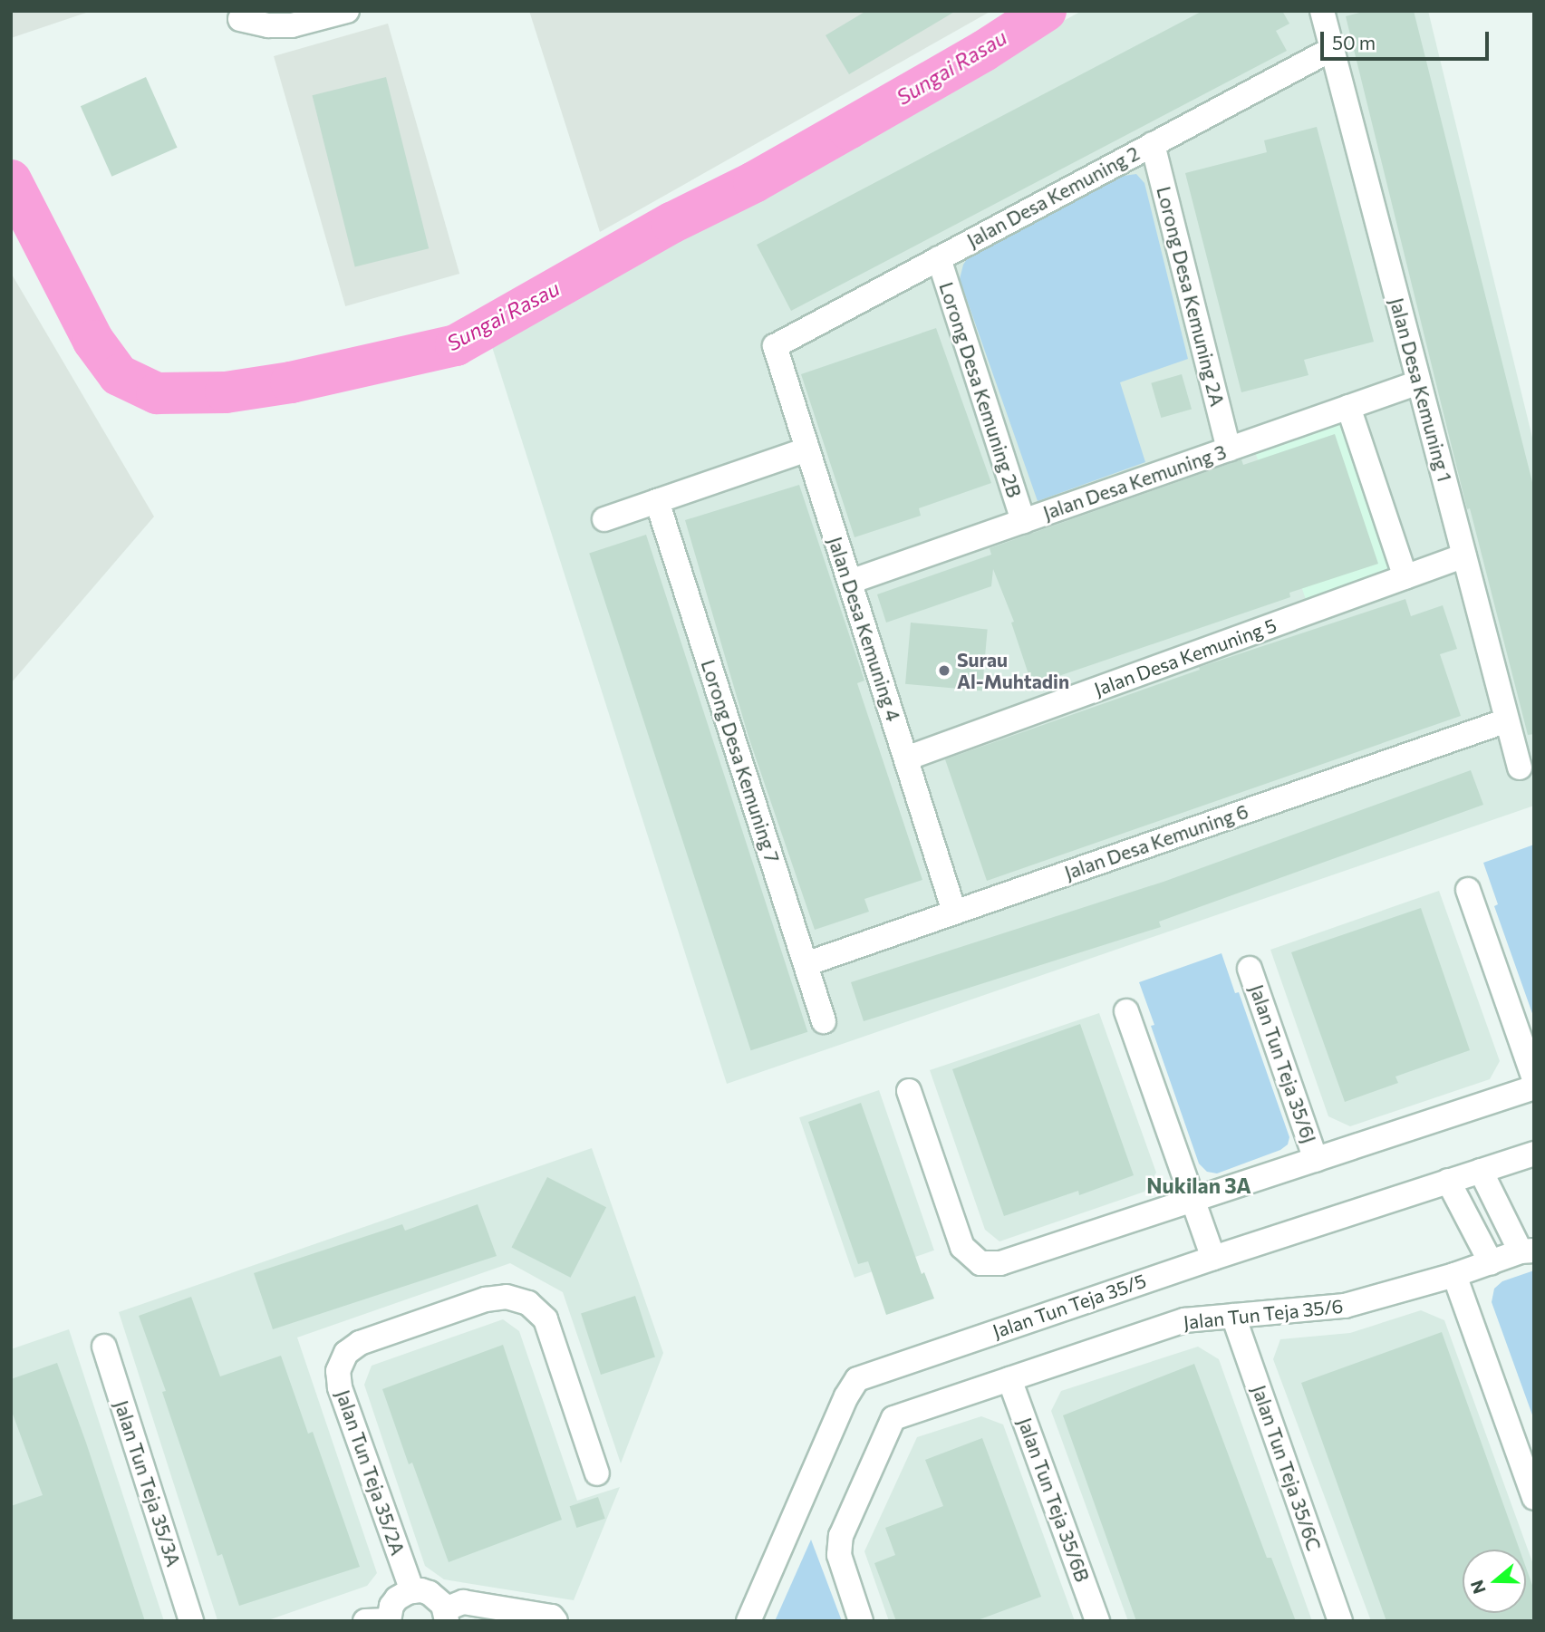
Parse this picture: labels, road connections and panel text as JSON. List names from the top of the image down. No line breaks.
{"streets":{"street":["Jalan Desa Kemuning 2","Lorong Desa Kemuning 2A","Lorong Desa Kemuning 2B","Jalan Desa Kemuning 1","Jalan Desa Kemuning 3","Jalan Desa Kemuning 4","Jalan Desa Kemuning 5","Lorong Desa Kemuning 7","Jalan Desa Kemuning 6","Jalan Tun Teja 35/6J","Jalan Tun Teja 35/5","Jalan Tun Teja 35/6","Jalan Tun Teja 35/6C","Jalan Tun Teja 35/2A","Jalan Tun Teja 35/3A","Jalan Tun Teja 35/6B"]},"crossings":[["Jalan Desa Kemuning 2","Lorong Desa Kemuning 2A"],["Jalan Desa Kemuning 2","Lorong Desa Kemuning 2B"],["Jalan Desa Kemuning 2","Jalan Desa Kemuning 1"],["Jalan Desa Kemuning 2","Jalan Desa Kemuning 4"],["Lorong Desa Kemuning 2A","Jalan Desa Kemuning 3"],["Lorong Desa Kemuning 2B","Jalan Desa Kemuning 3"],["Jalan Desa Kemuning 1","Jalan Desa Kemuning 3"],["Jalan Desa Kemuning 1","Jalan Desa Kemuning 5"],["Jalan Desa Kemuning 1","Jalan Desa Kemuning 6"],["Jalan Desa Kemuning 3","Jalan Desa Kemuning 4"],["Jalan Desa Kemuning 4","Jalan Desa Kemuning 5"],["Jalan Desa Kemuning 4","Jalan Desa Kemuning 6"],["Lorong Desa Kemuning 7","Jalan Desa Kemuning 6"],["Jalan Tun Teja 35/5","Jalan Tun Teja 35/6"],["Jalan Tun Teja 35/6","Jalan Tun Teja 35/6C"],["Jalan Tun Teja 35/6","Jalan Tun Teja 35/6B"]],"districts":["Nukilan 3A"],"water":["Sungai Rasau"],"places":["Surau Al-Muhtadin"],"scale_bar":"50 m","north":"left"}
